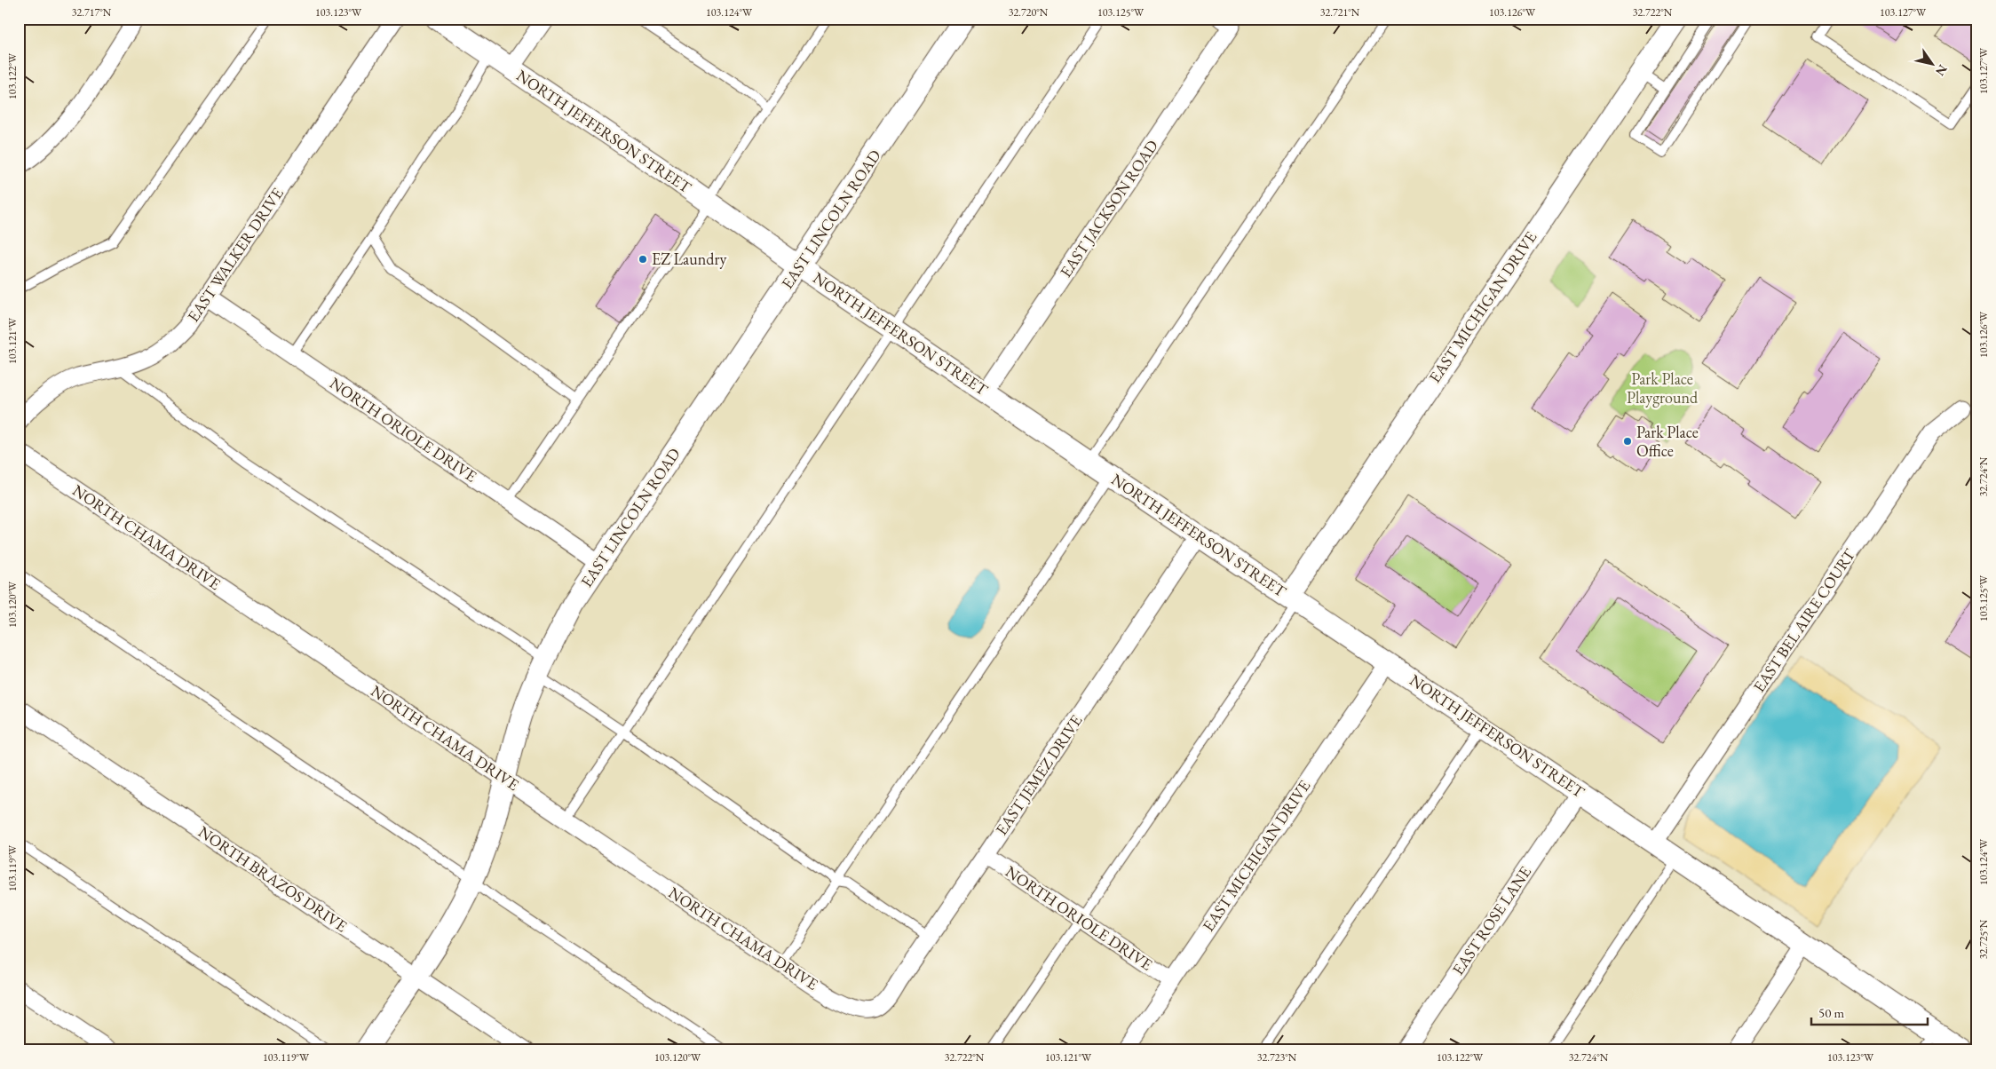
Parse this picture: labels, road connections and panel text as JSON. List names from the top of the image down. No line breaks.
{"streets":{"street":["NORTH JEFFERSON STREET","EAST JACKSON ROAD","EAST LINCOLN ROAD","EAST WALKER DRIVE","EAST MICHIGAN DRIVE","NORTH ORIOLE DRIVE","NORTH CHAMA DRIVE","EAST BEL AIRE COURT","EAST JEMEZ DRIVE","NORTH BRAZOS DRIVE","EAST ROSE LANE"]},"crossings":[["NORTH JEFFERSON STREET","EAST JACKSON ROAD"],["NORTH JEFFERSON STREET","EAST LINCOLN ROAD"],["NORTH JEFFERSON STREET","EAST MICHIGAN DRIVE"],["NORTH JEFFERSON STREET","EAST BEL AIRE COURT"],["NORTH JEFFERSON STREET","EAST JEMEZ DRIVE"],["NORTH JEFFERSON STREET","EAST ROSE LANE"],["EAST LINCOLN ROAD","NORTH ORIOLE DRIVE"],["EAST LINCOLN ROAD","NORTH CHAMA DRIVE"],["EAST LINCOLN ROAD","NORTH BRAZOS DRIVE"],["EAST WALKER DRIVE","NORTH ORIOLE DRIVE"],["EAST MICHIGAN DRIVE","NORTH ORIOLE DRIVE"],["NORTH ORIOLE DRIVE","EAST JEMEZ DRIVE"],["NORTH CHAMA DRIVE","EAST JEMEZ DRIVE"]],"parks":["Park Place Playground"],"places":["EZ Laundry","Park Place Office"],"scale_bar":"50 m","north":"bottom right","coordinates":["32.717°N","103.123°W","103.124°W","32.720°N","103.125°W","32.721°N","103.126°W","32.722°N","103.127°W","103.122°W","103.121°W","32.724°N","103.120°W","103.119°W","32.725°N","32.723°N"]}
